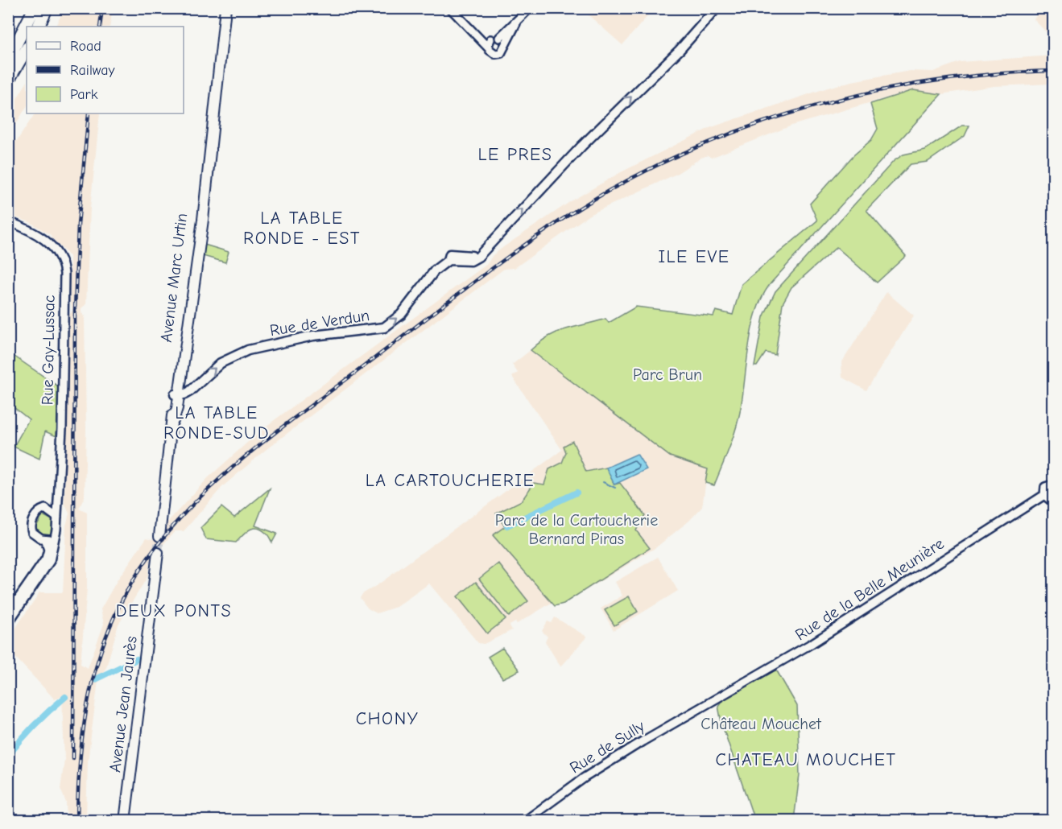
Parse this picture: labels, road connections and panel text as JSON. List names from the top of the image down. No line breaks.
{"streets":{"main road":["Avenue Marc Urtin","Rue de Verdun","Avenue Jean Jaurès"],"street":["Rue Gay-Lussac","Rue de la Belle Meunière","Rue de Sully"]},"crossings":[["Avenue Marc Urtin","Rue de Verdun"],["Rue de la Belle Meunière","Rue de Sully"]],"one_way":["Rue de Verdun"],"districts":["LE PRES","LA TABLE RONDE - EST","ILE EVE","LA TABLE RONDE-SUD","LA CARTOUCHERIE","DEUX PONTS","CHONY","CHATEAU MOUCHET"],"parks":["Parc Brun","Parc de la Cartoucherie Bernard Piras","Château Mouchet"],"legend":["Road","Railway","Park"]}
